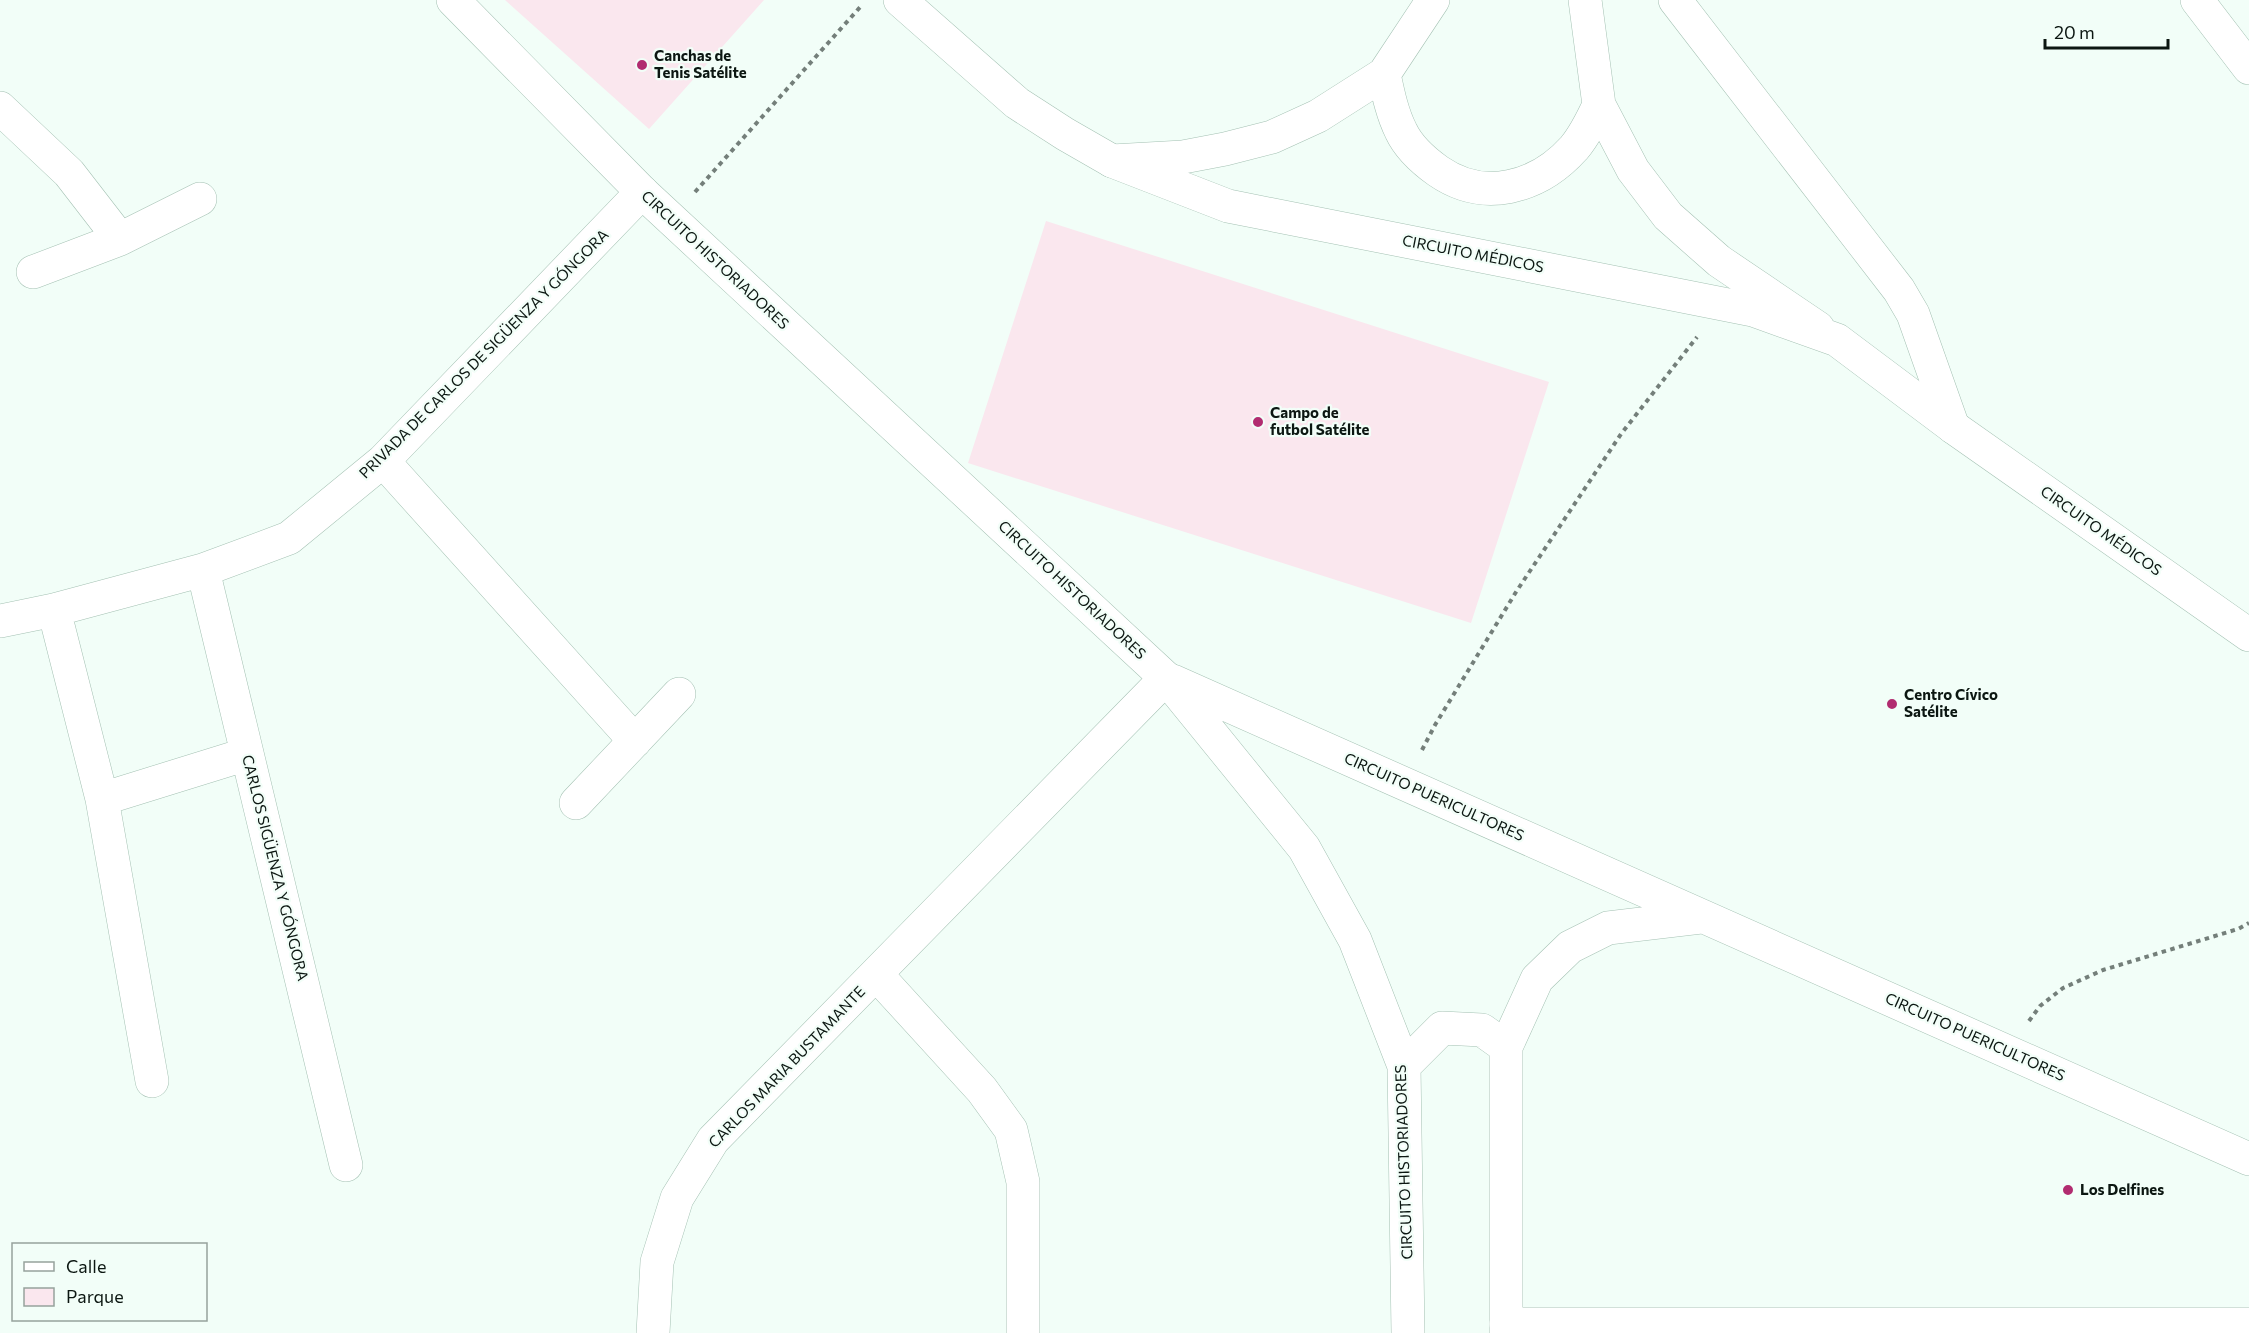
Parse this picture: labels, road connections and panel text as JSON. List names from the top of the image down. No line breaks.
{"streets":{"street":["CIRCUITO MÉDICOS","CIRCUITO HISTORIADORES","PRIVADA DE CARLOS DE SIGÜENZA Y GÓNGORA","CIRCUITO PUERICULTORES","CARLOS SIGÜENZA Y GÓNGORA","CARLOS MARIA BUSTAMANTE"]},"crossings":[["CIRCUITO HISTORIADORES","PRIVADA DE CARLOS DE SIGÜENZA Y GÓNGORA"],["CIRCUITO HISTORIADORES","CIRCUITO PUERICULTORES"],["CIRCUITO HISTORIADORES","CARLOS MARIA BUSTAMANTE"],["PRIVADA DE CARLOS DE SIGÜENZA Y GÓNGORA","CARLOS SIGÜENZA Y GÓNGORA"],["CIRCUITO PUERICULTORES","CARLOS MARIA BUSTAMANTE"]],"places":["Canchas de Tenis Satélite","Campo de futbol Satélite","Centro Cívico Satélite","Los Delfines"],"legend":["Calle","Parque"],"scale_bar":"20 m"}
